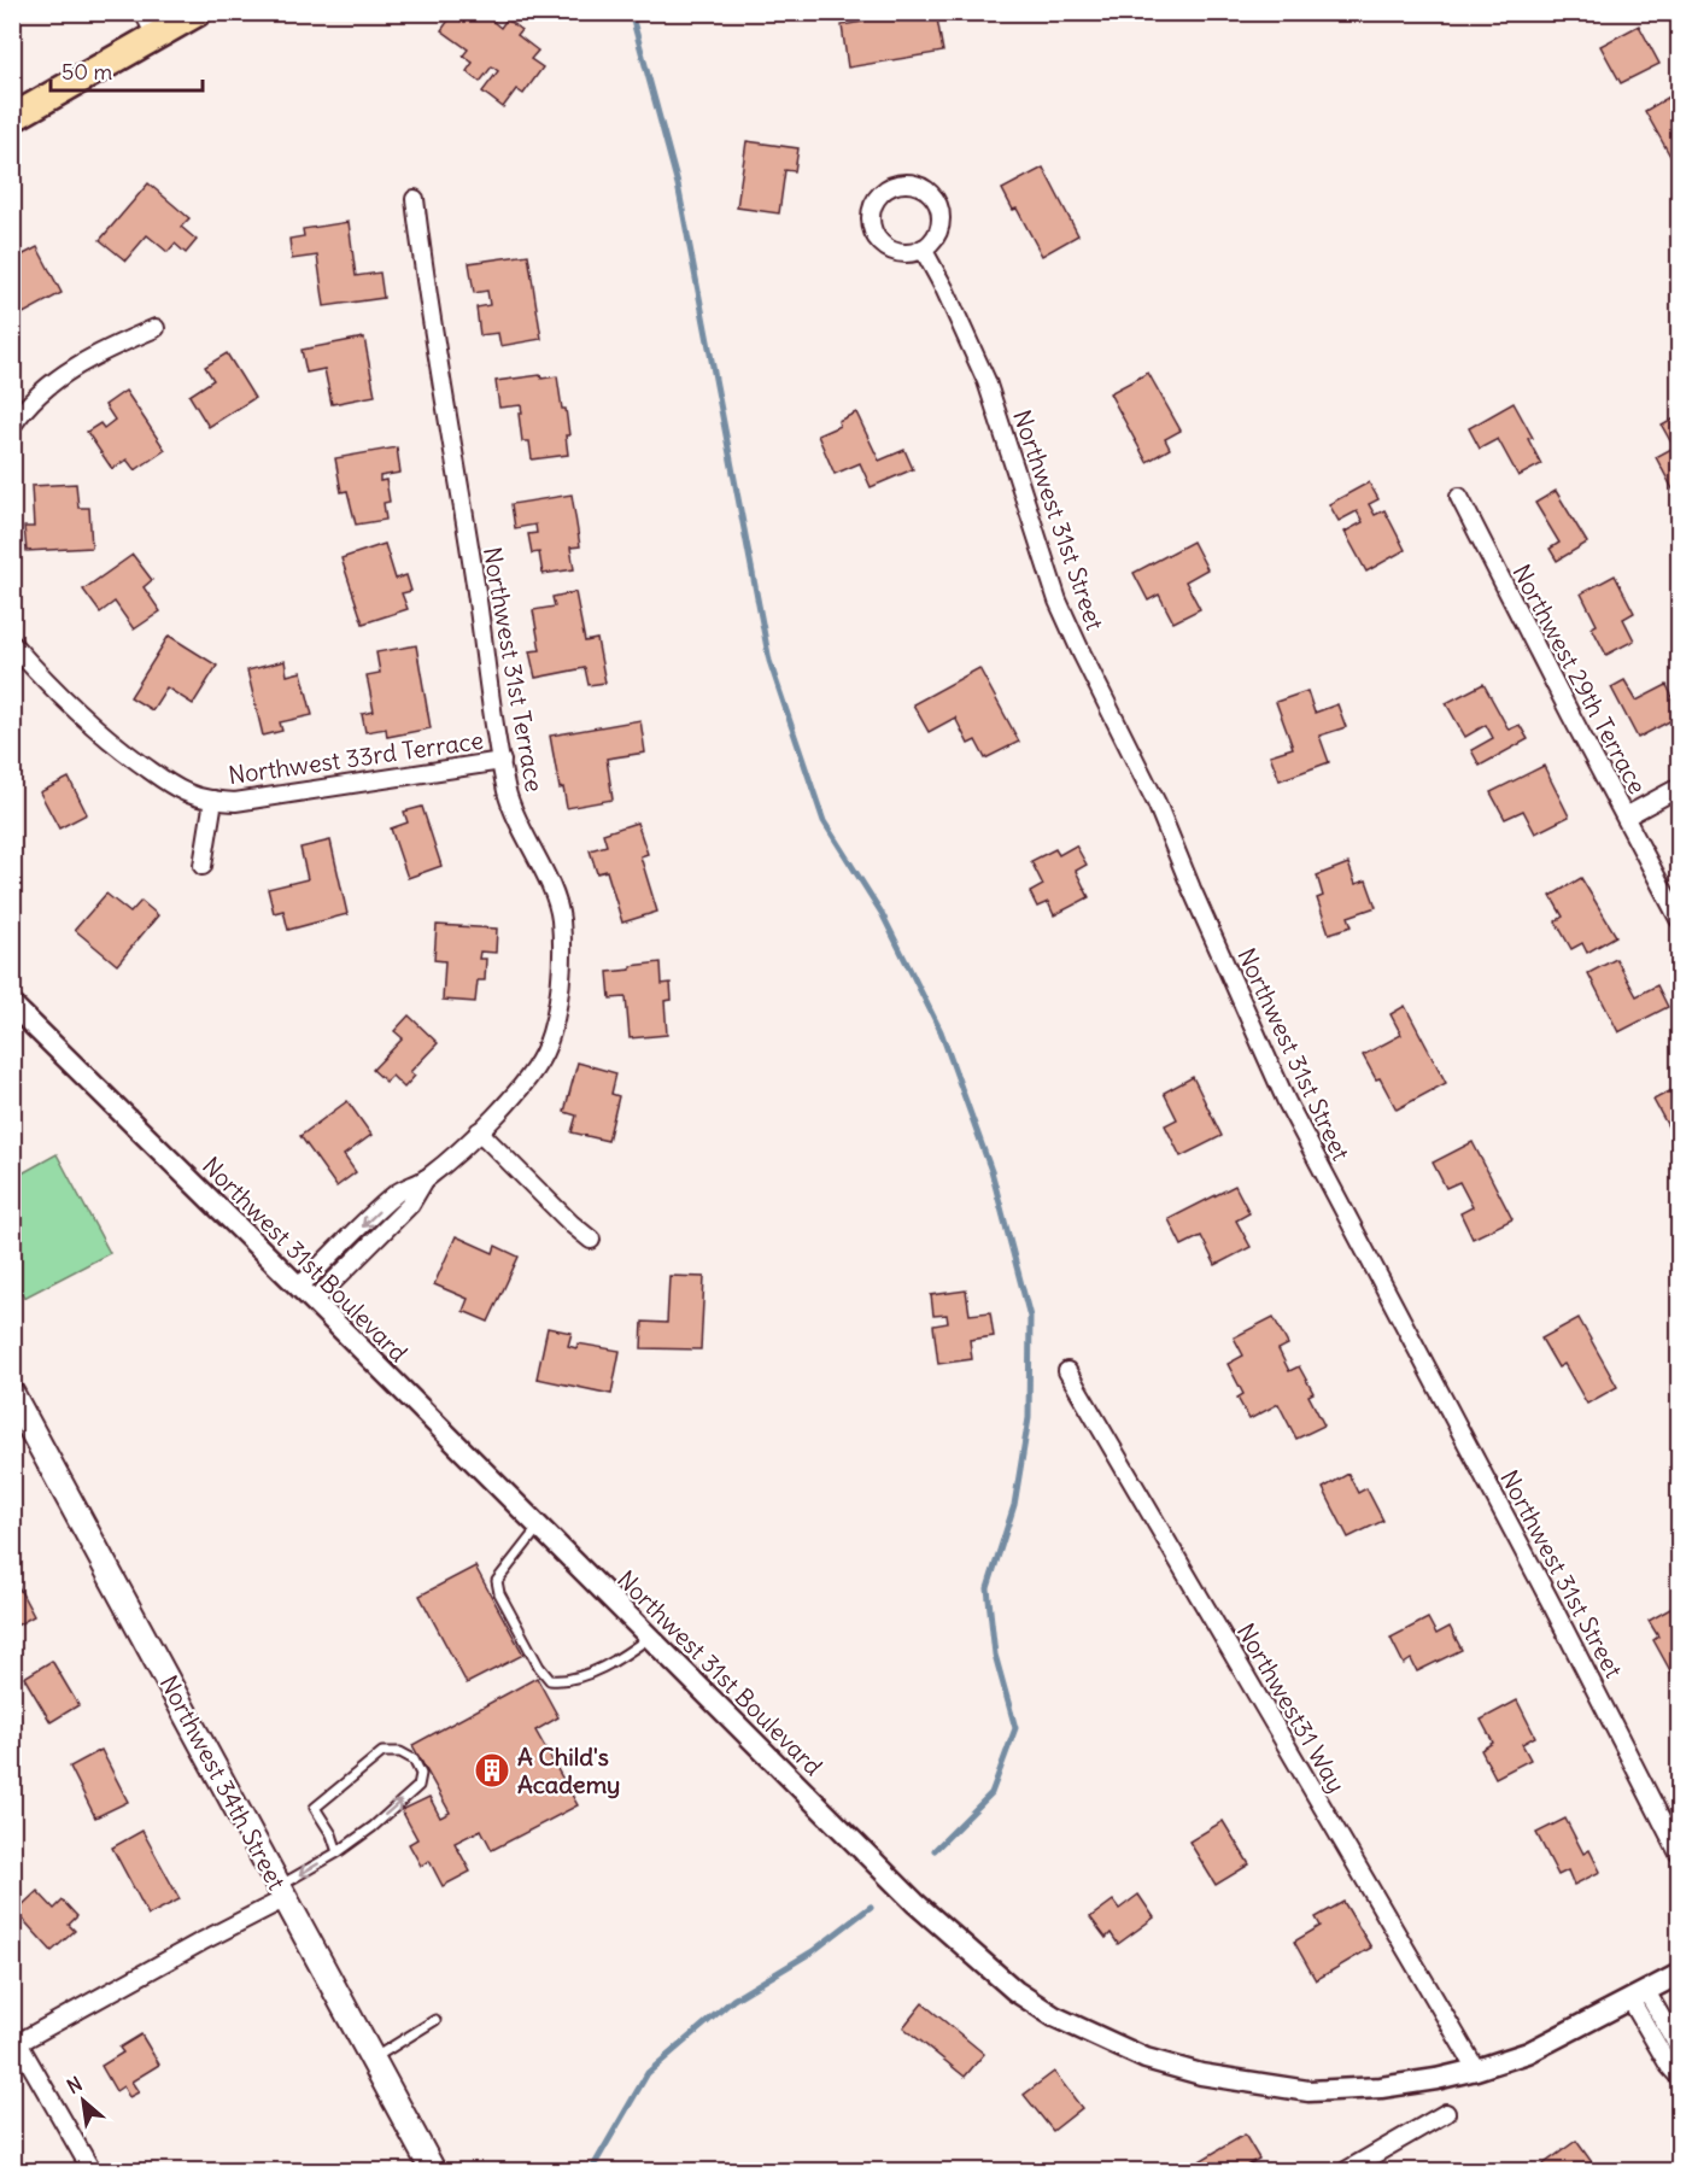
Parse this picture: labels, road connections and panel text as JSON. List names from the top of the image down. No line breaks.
{"streets":{"main road":["Northwest 34th Street"],"street":["Northwest 31st Street","Northwest 31st Terrace","Northwest 29th Terrace","Northwest 33rd Terrace","Northwest 31st Boulevard","Northwest31 Way"]},"crossings":[["Northwest 31st Terrace","Northwest 33rd Terrace"],["Northwest 31st Terrace","Northwest 31st Boulevard"],["Northwest 31st Boulevard","Northwest31 Way"]],"places":{"building":["A Child's Academy"]},"scale_bar":"50 m","north":"top left"}
